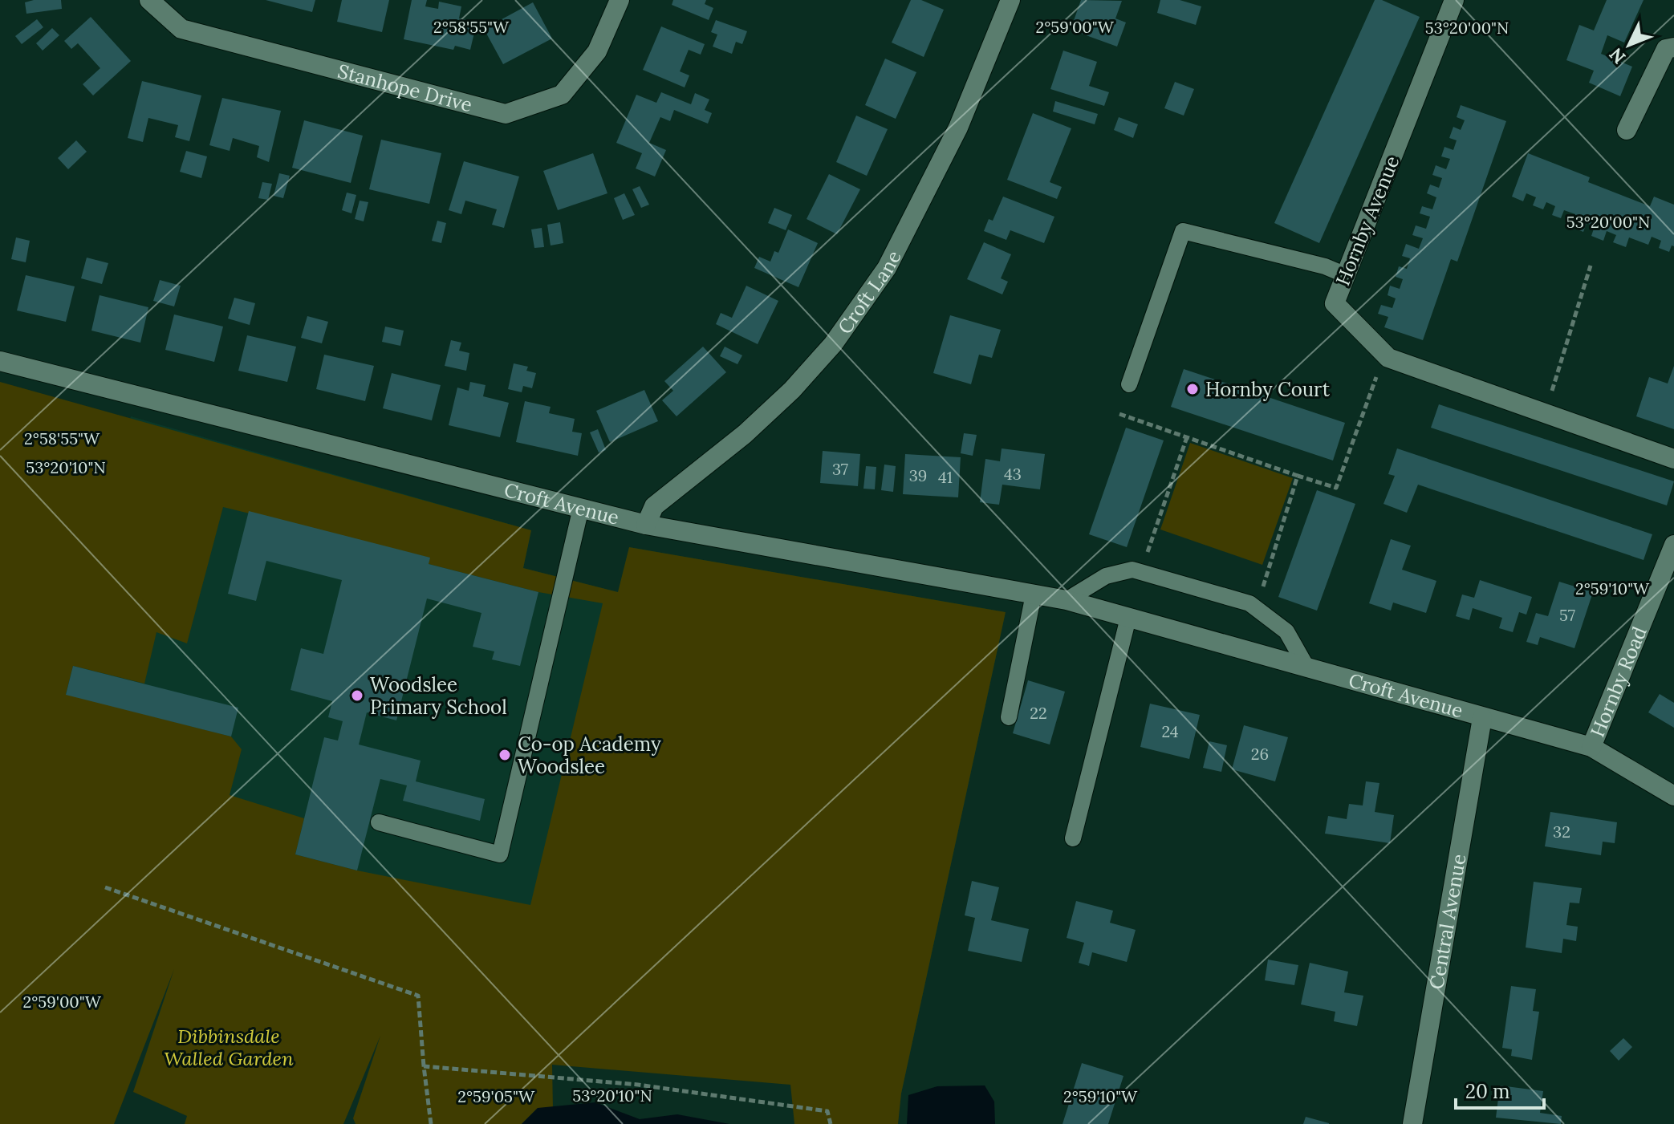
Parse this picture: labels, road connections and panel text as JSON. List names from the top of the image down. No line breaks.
{"streets":{"street":["Stanhope Drive","Hornby Avenue","Croft Lane","Croft Avenue","Hornby Road","Central Avenue"]},"crossings":[["Croft Lane","Croft Avenue"],["Croft Avenue","Hornby Road"],["Croft Avenue","Central Avenue"]],"parks":["Dibbinsdale Walled Garden"],"places":["Hornby Court","Woodslee Primary School","Co-op Academy Woodslee"],"house_numbers":["37","43","39","41","57","22","24","26","32"],"scale_bar":"20 m","north":"bottom left","coordinates":["2°58'55\"W","2°59'00\"W","53°20'00\"N","53°20'10\"N","2°59'10\"W","2°59'05\"W"]}
